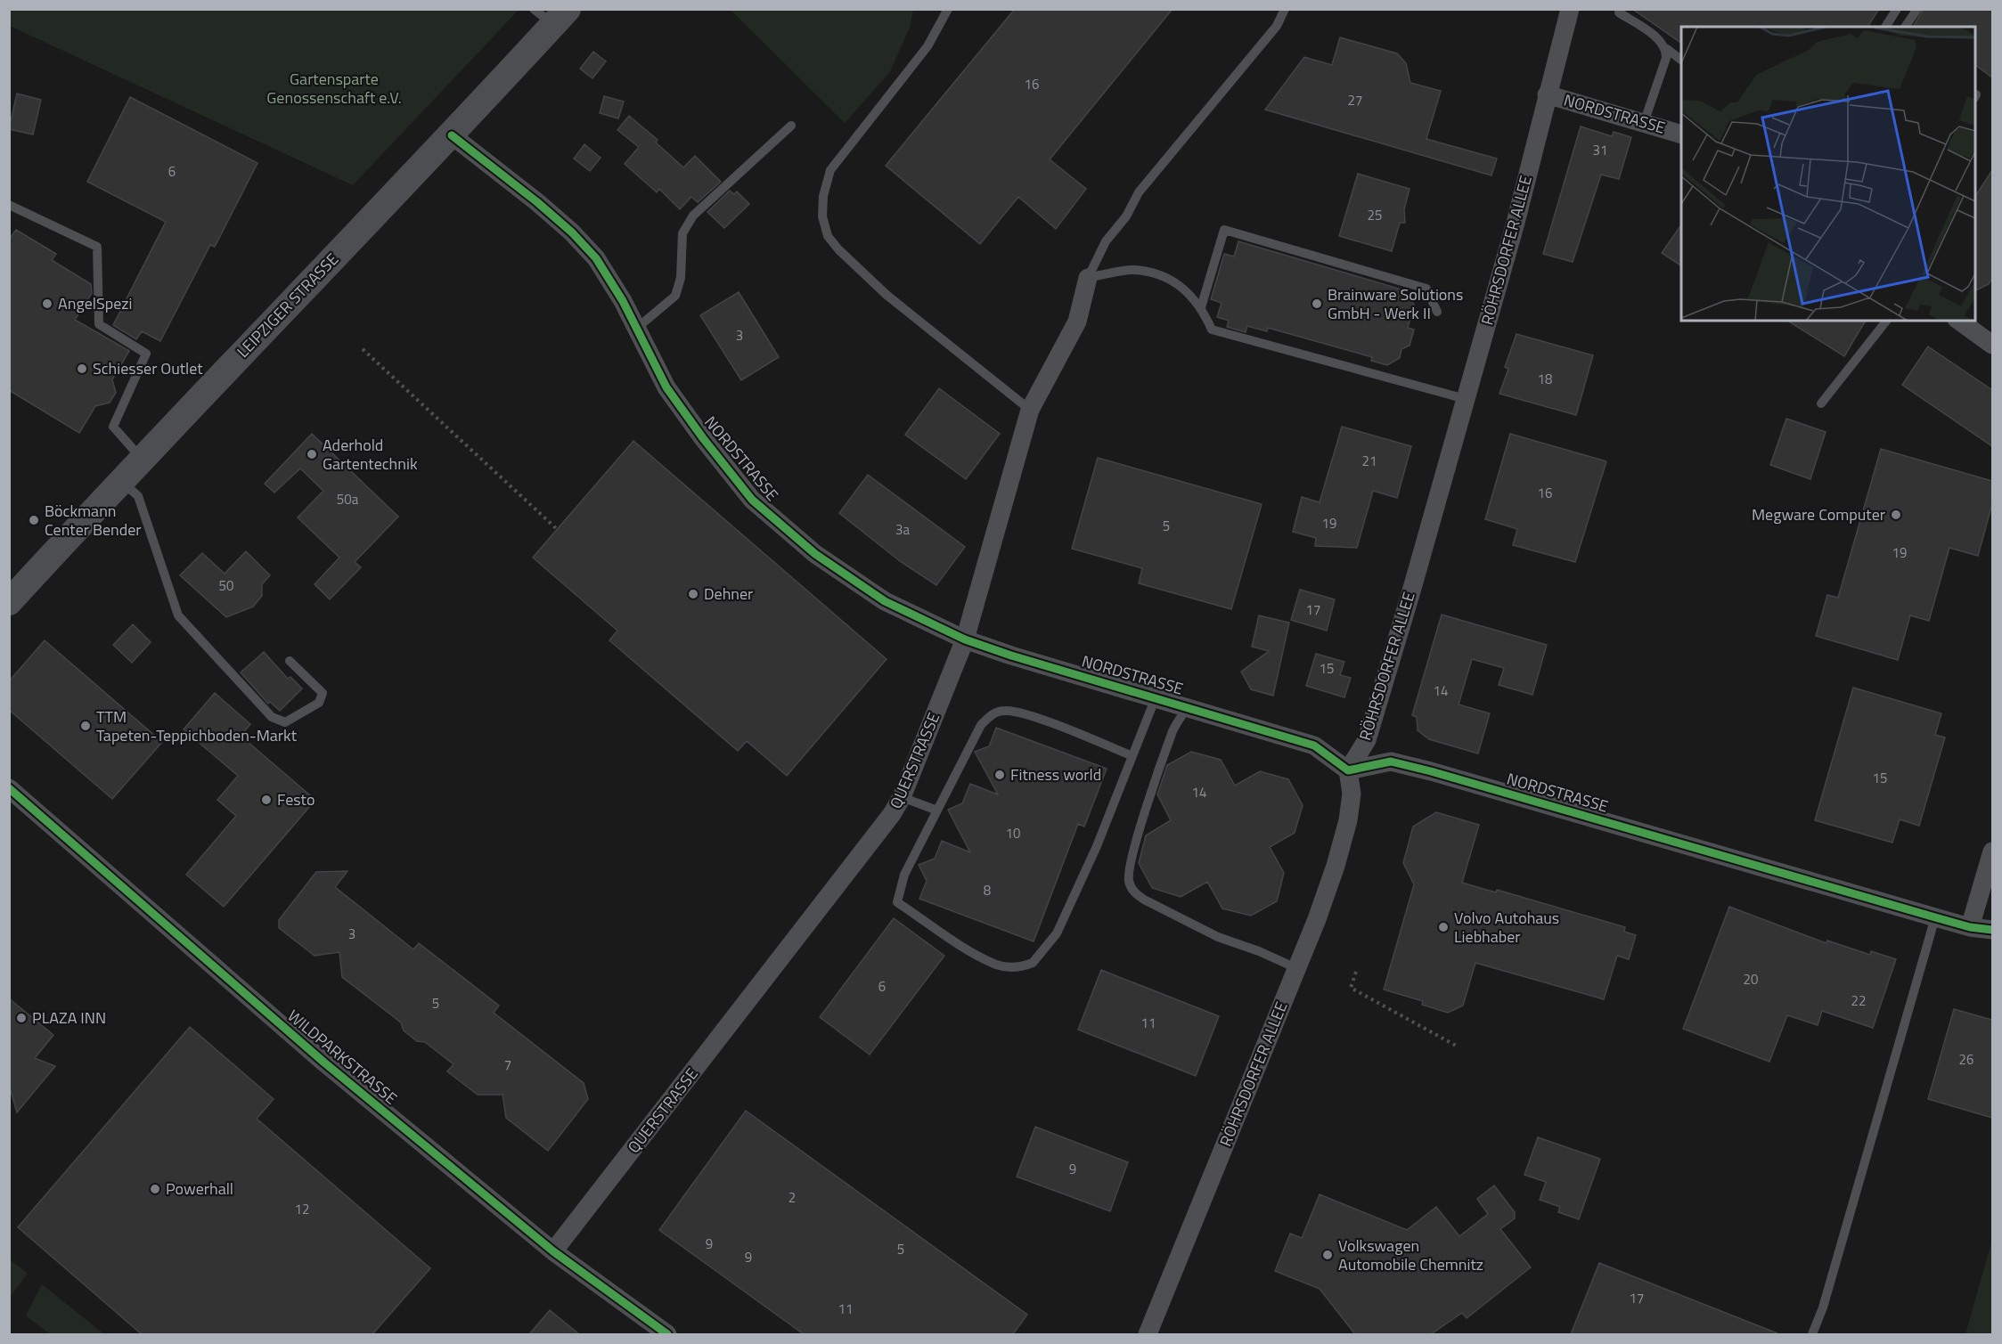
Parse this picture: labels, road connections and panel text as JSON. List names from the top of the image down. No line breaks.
{"streets":{"main road":["LEIPZIGER STRASSE"],"street":["NORDSTRASSE","RÖHRSDORFER ALLEE","QUERSTRASSE","WILDPARKSTRASSE"]},"crossings":[["NORDSTRASSE","RÖHRSDORFER ALLEE"],["NORDSTRASSE","LEIPZIGER STRASSE"],["NORDSTRASSE","QUERSTRASSE"],["QUERSTRASSE","WILDPARKSTRASSE"]],"parks":["Gartensparte Genossenschaft e.V."],"places":["AngelSpezi","Brainware Solutions GmbH - Werk II","Schiesser Outlet","Aderhold Gartentechnik","Megware Computer","Böckmann Center Bender","Dehner","TTM Tapeten-Teppichboden-Markt","Fitness world","Festo","Volvo Autohaus Liebhaber","PLAZA INN","Powerhall","Volkswagen Automobile Chemnitz"],"house_numbers":["16","27","31","6","25","3","18","21","16","50a","19","5","3a","19","50","17","15","14","15","14","10","8","3","20","6","22","5","11","26","7","9","2","12","9","5","9","17","11"]}
